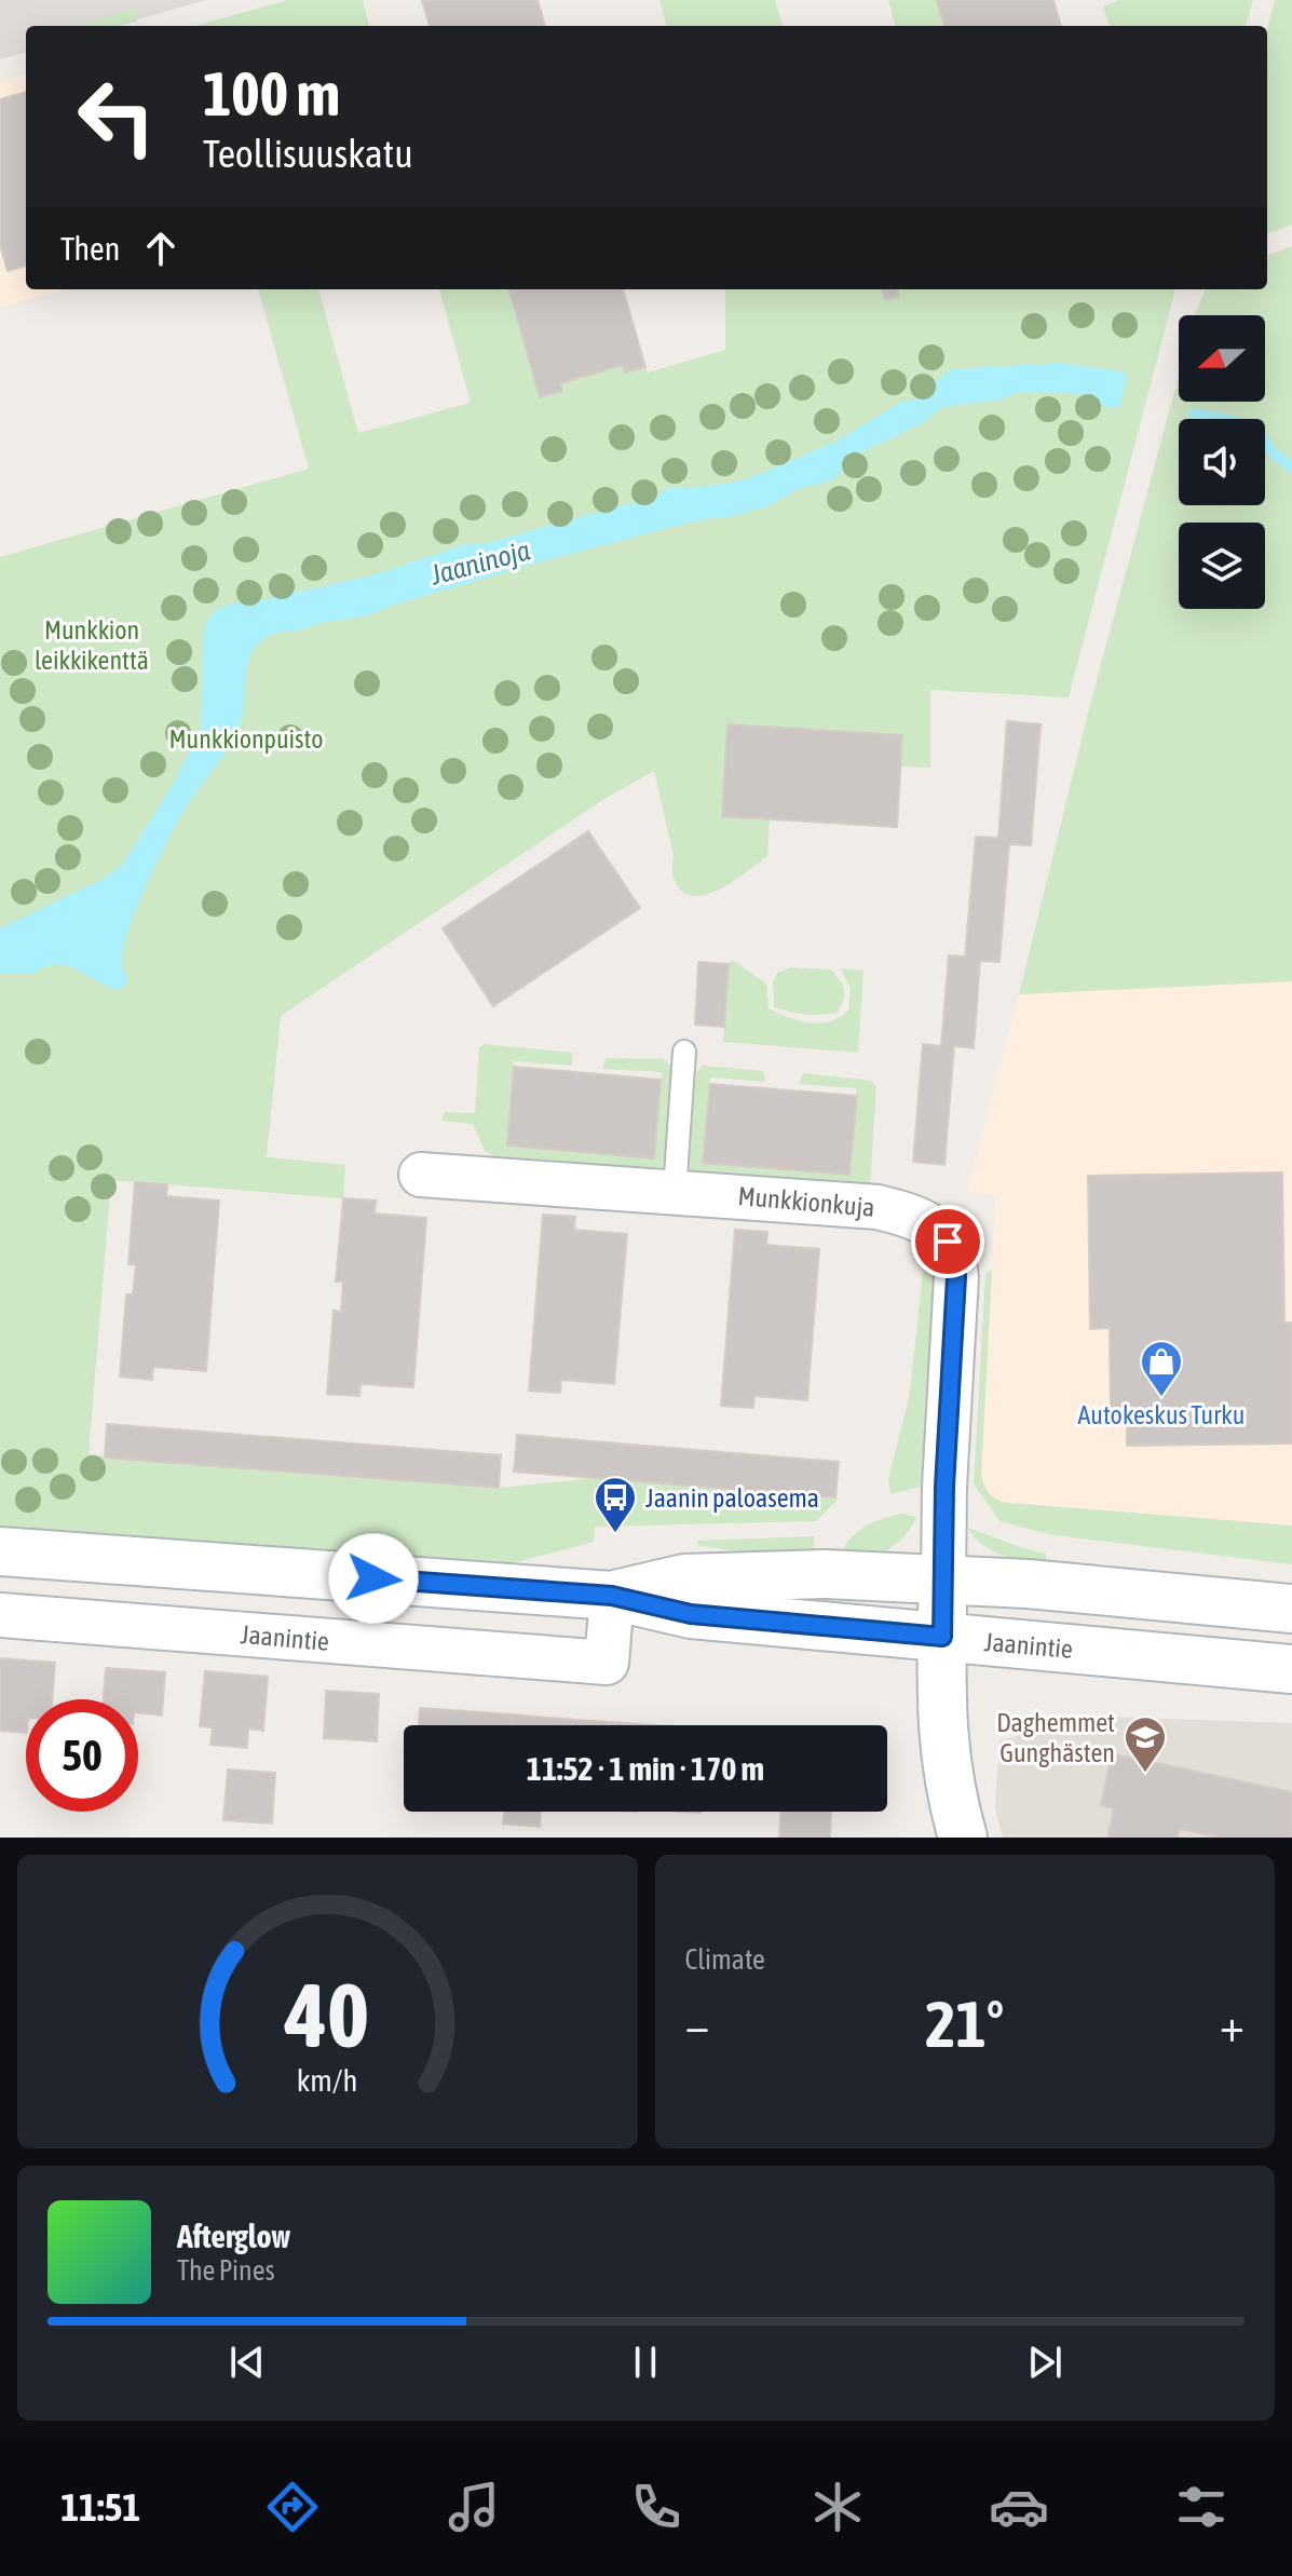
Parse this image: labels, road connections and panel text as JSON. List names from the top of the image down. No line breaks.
{"streets":{"main road":["Jaanintie"],"street":["Munkkionkuja"]},"crossings":[["Munkkionkuja","Jaanintie"]],"water":["Jaaninoja"],"parks":["Munkkion leikkikenttä","Munkkionpuisto"],"places":{"shop":["Autokeskus Turku"],"bus stop":["Jaanin paloasema"],"school or university":["Daghemmet Gunghästen"]},"north":"left","page":{"turn":["100 m","Teollisuuskatu"],"then":"Then","limit":"50","trip":"11:52 · 1 min · 170 m","tile":"Climate","heat":["−","21°","+"],"song":["Afterglow","The Pines"],"tabs":"11:51","gauge":["40","km/h"]}}
